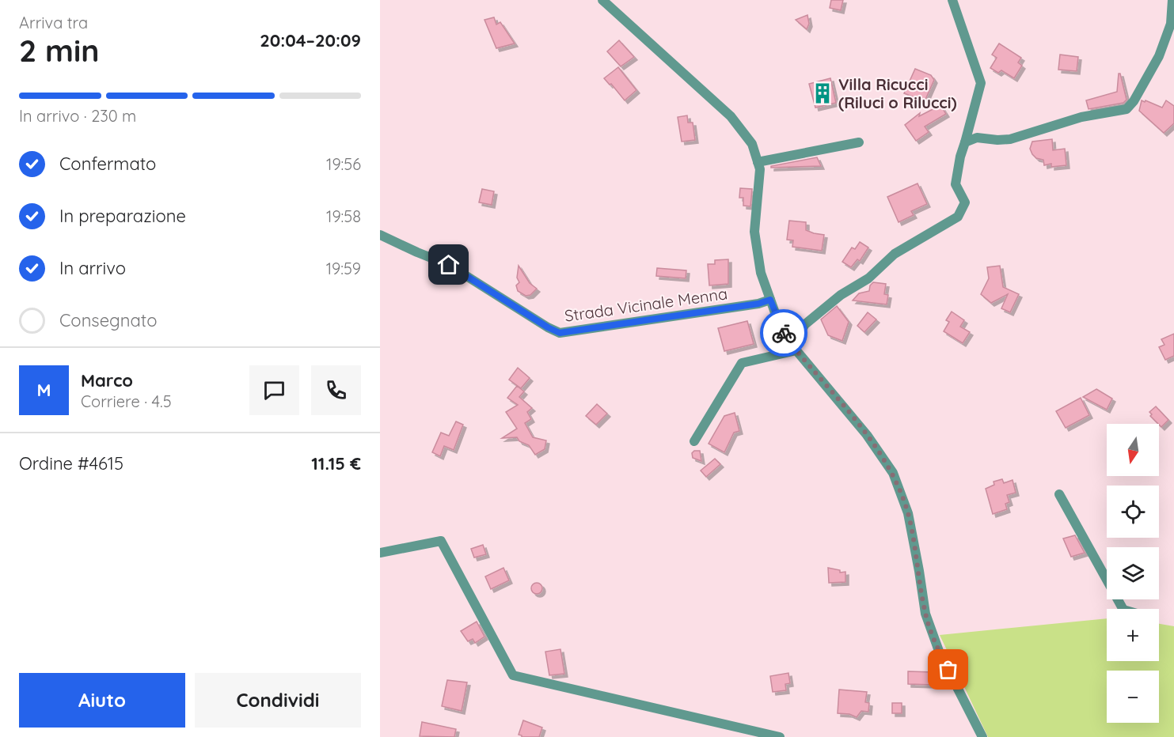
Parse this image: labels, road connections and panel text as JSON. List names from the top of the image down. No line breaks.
{"streets":{"street":["Strada Vicinale Menna"]},"places":{"building":["Villa Ricucci (Riluci o Rilucci)"]},"north":"bottom","page":{"heading":["2 min","Arriva tra","20:04–20:09"],"panel":["Marco","Corriere · 4.5","Ordine #4615","11.15 €"],"bar":"In arrivo · 230 m","list":[["Confermato","19:56"],["In preparazione","19:58"],["In arrivo","19:59"],"Consegnato"],"round":"M","map_buttons":["+","−"],"buttons":["Aiuto","Condividi"]}}
